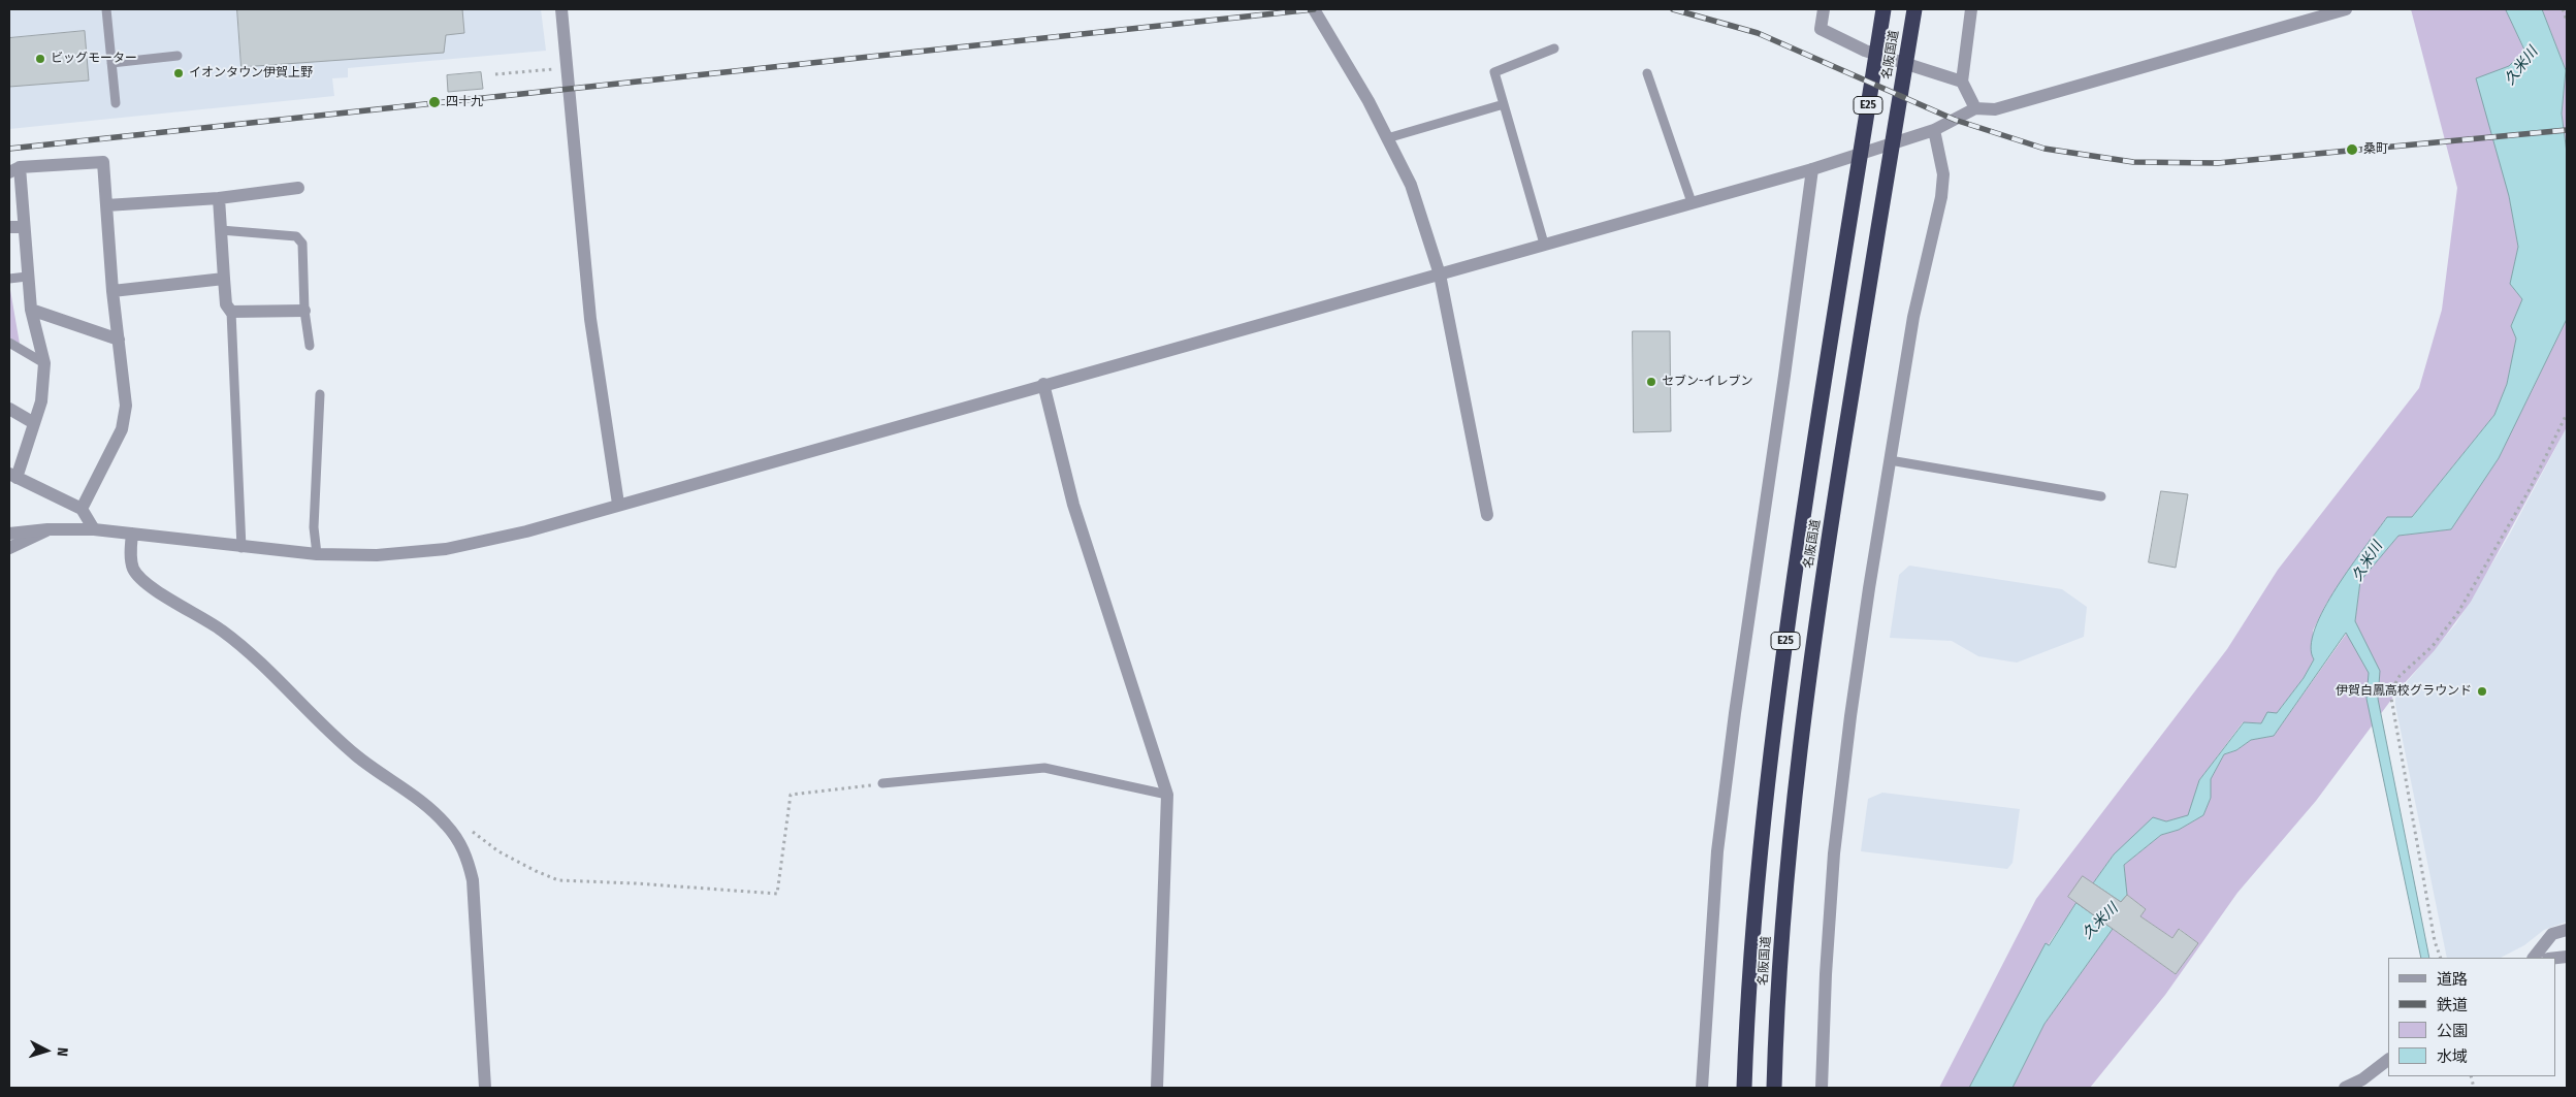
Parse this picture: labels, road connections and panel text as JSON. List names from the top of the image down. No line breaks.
{"streets":{"highway":["名阪国道","E25"]},"water":["久米川"],"places":["ビッグモーター","イオンタウン伊賀上野","四十九","桑町","セブン-イレブン","伊賀白鳳高校グラウンド"],"legend":["道路","鉄道","公園","水域"],"north":"right"}
